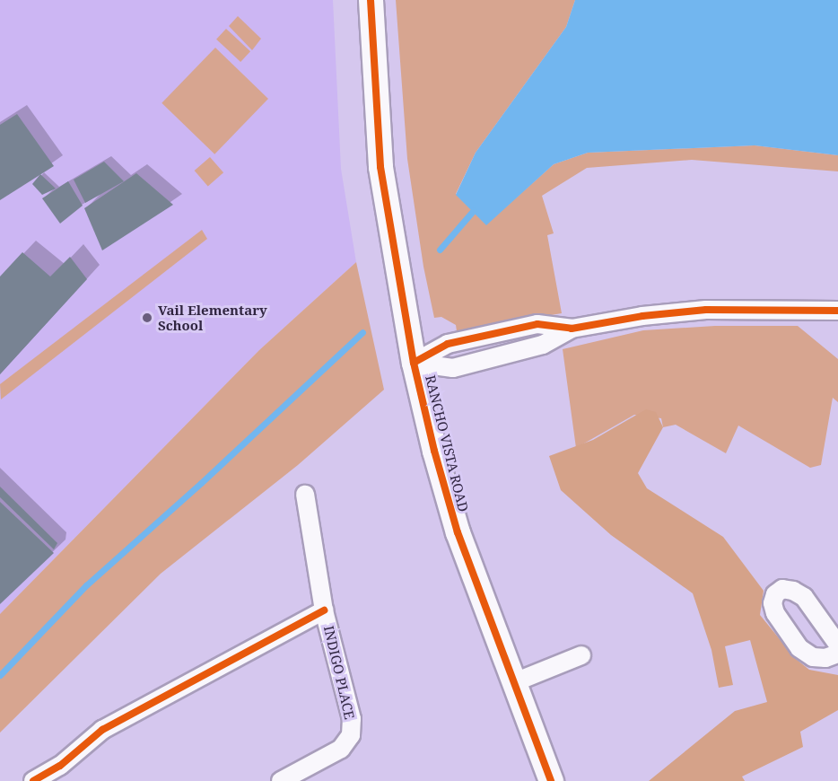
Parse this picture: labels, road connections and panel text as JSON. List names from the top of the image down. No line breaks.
{"streets":{"main road":["RANCHO VISTA ROAD"],"street":["INDIGO PLACE"]},"places":["Vail Elementary School"]}
